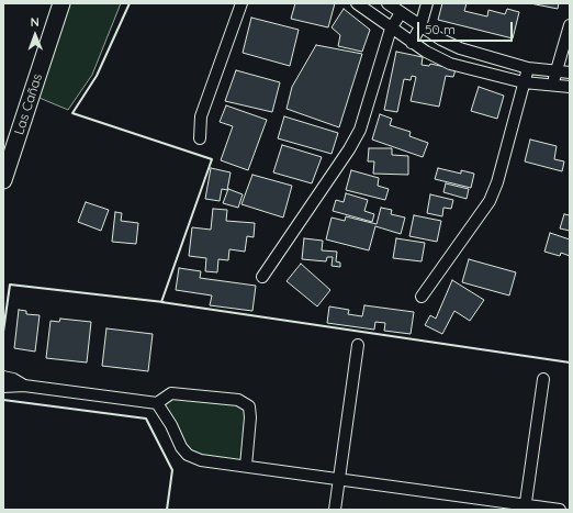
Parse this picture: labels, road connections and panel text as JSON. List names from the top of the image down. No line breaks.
{"streets":{"main road":["Las Cañas"]},"scale_bar":"50 m","north":"top"}
